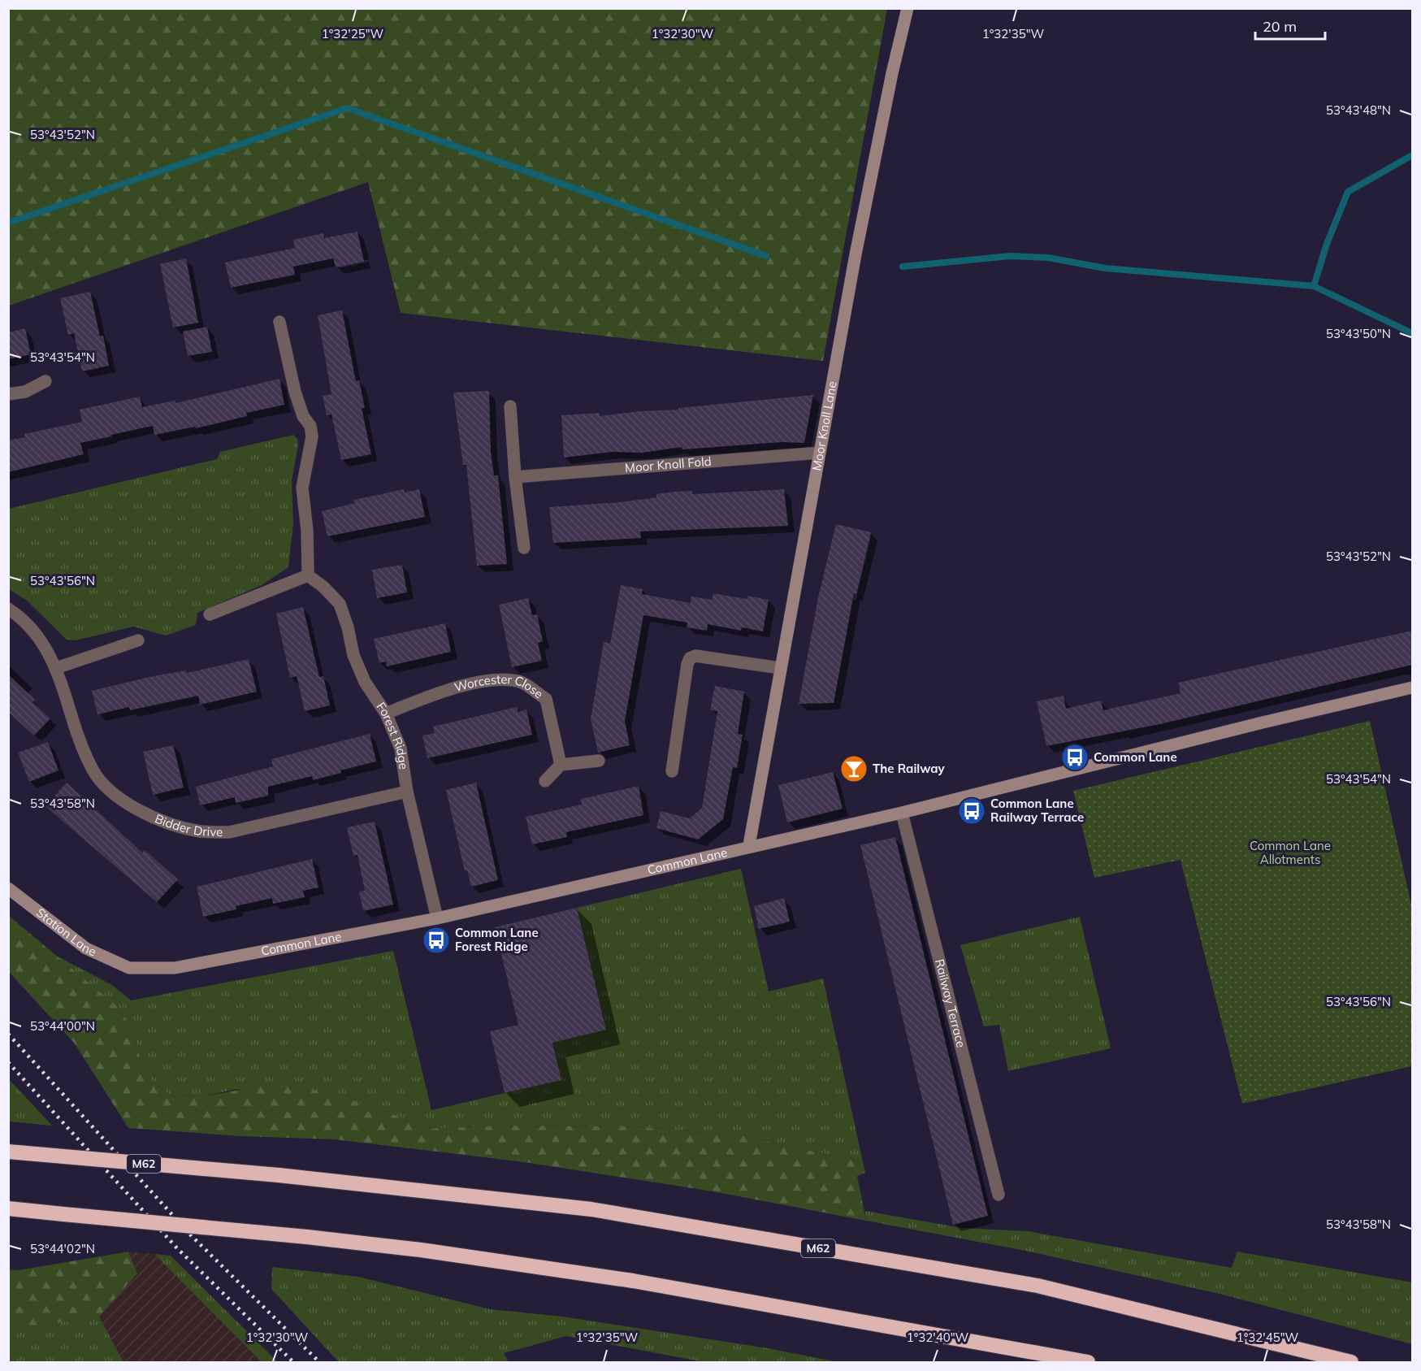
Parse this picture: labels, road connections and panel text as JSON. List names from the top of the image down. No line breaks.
{"streets":{"highway":["M62"],"street":["Moor Knoll Lane","Moor Knoll Fold","Worcester Close","Forest Ridge","Bidder Drive","Common Lane","Station Lane","Railway Terrace"]},"crossings":[["Moor Knoll Lane","Moor Knoll Fold"],["Moor Knoll Lane","Common Lane"],["Worcester Close","Forest Ridge"],["Forest Ridge","Bidder Drive"],["Forest Ridge","Common Lane"],["Common Lane","Station Lane"],["Common Lane","Railway Terrace"]],"parks":["Common Lane Allotments"],"places":{"bus stop":["Common Lane","Common Lane Railway Terrace","Common Lane Forest Ridge"],"bar":["The Railway"]},"scale_bar":"20 m","coordinates":["1°32'25\"W","1°32'30\"W","1°32'35\"W","53°43'48\"N","53°43'52\"N","53°43'50\"N","53°43'54\"N","53°43'56\"N","53°43'58\"N","53°44'00\"N","53°44'02\"N","1°32'40\"W","1°32'45\"W"]}
